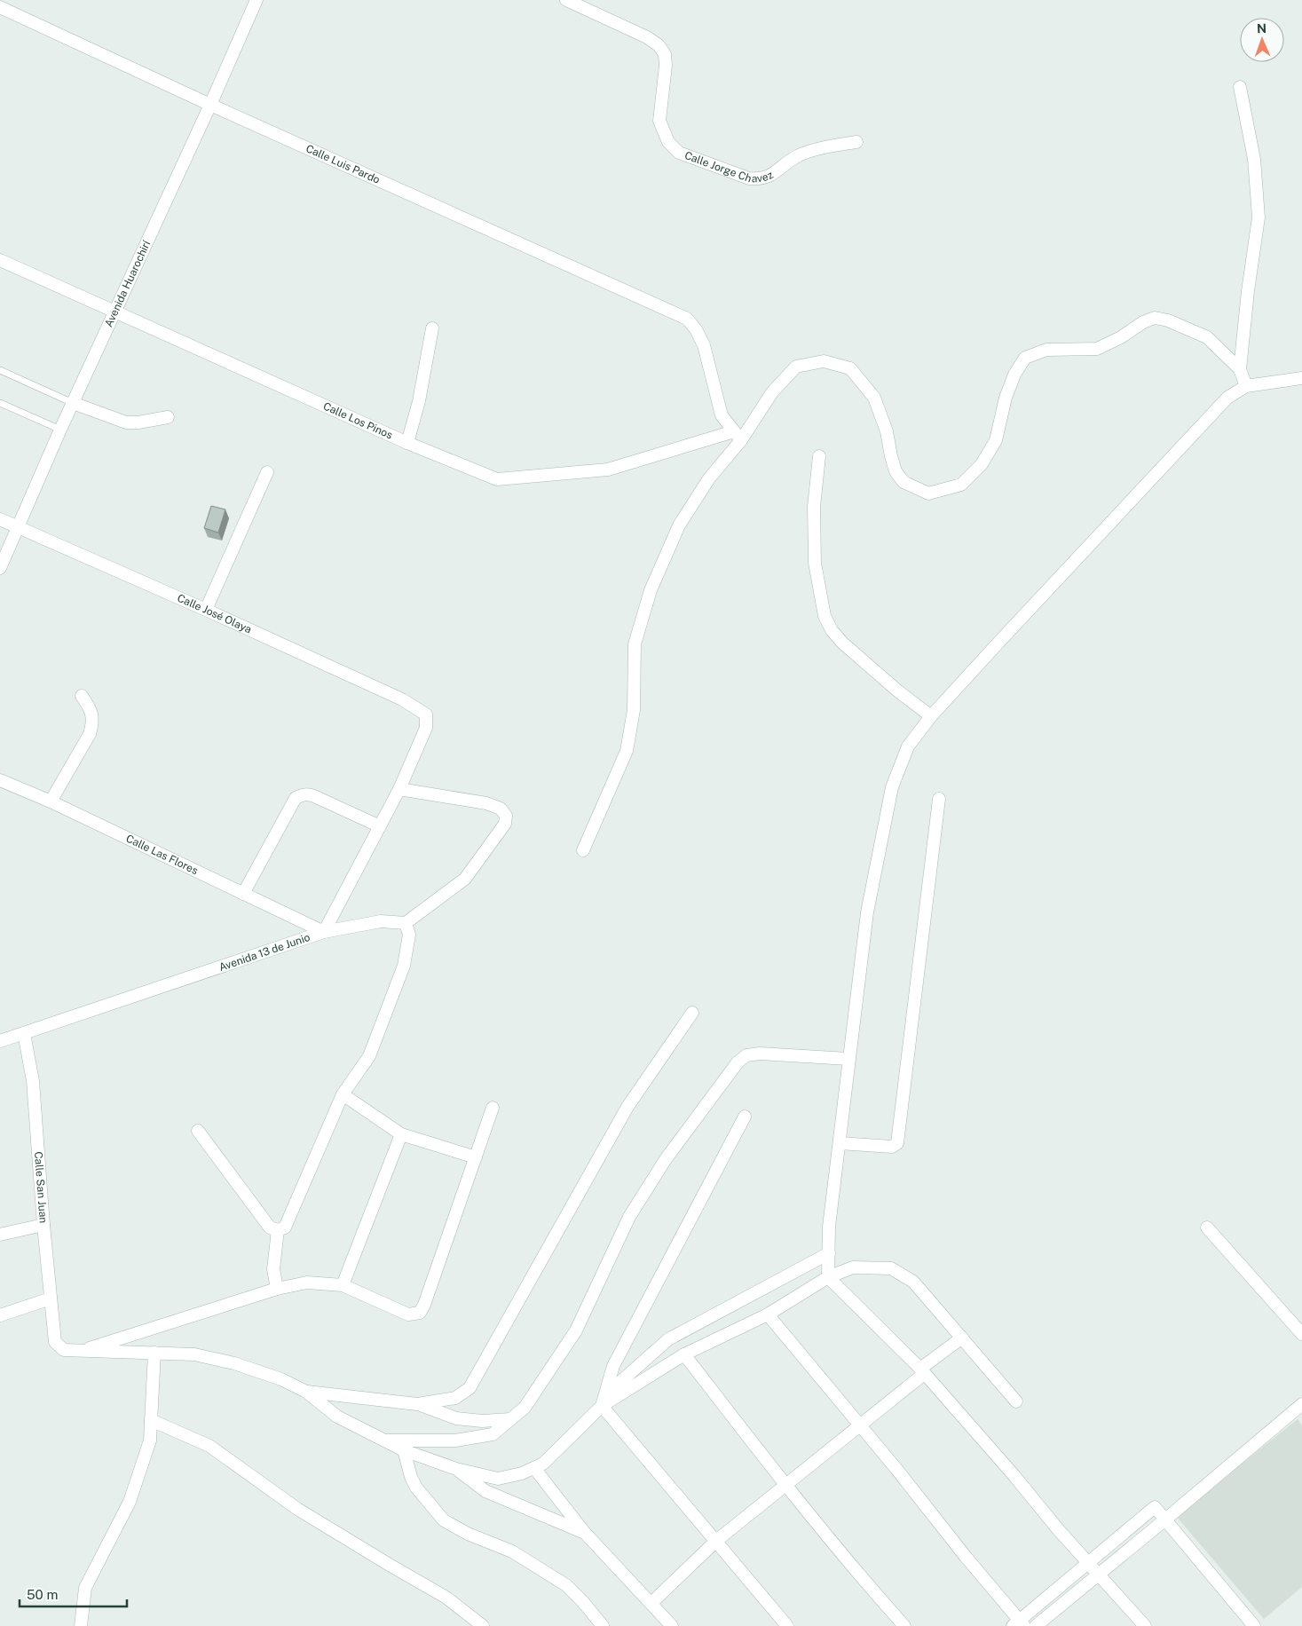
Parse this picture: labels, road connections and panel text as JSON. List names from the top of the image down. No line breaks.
{"streets":{"street":["Calle Jorge Chavez","Calle Luis Pardo","Avenida Huarochirí","Calle Los Pinos","Calle José Olaya","Calle Las Flores","Avenida 13 de Junio","Calle San Juan"]},"crossings":[["Calle Luis Pardo","Avenida Huarochirí"],["Calle Luis Pardo","Calle Los Pinos"],["Avenida Huarochirí","Calle Los Pinos"],["Avenida Huarochirí","Calle José Olaya"],["Calle José Olaya","Avenida 13 de Junio"],["Calle Las Flores","Avenida 13 de Junio"],["Avenida 13 de Junio","Calle San Juan"]],"scale_bar":"50 m","north":"top"}
